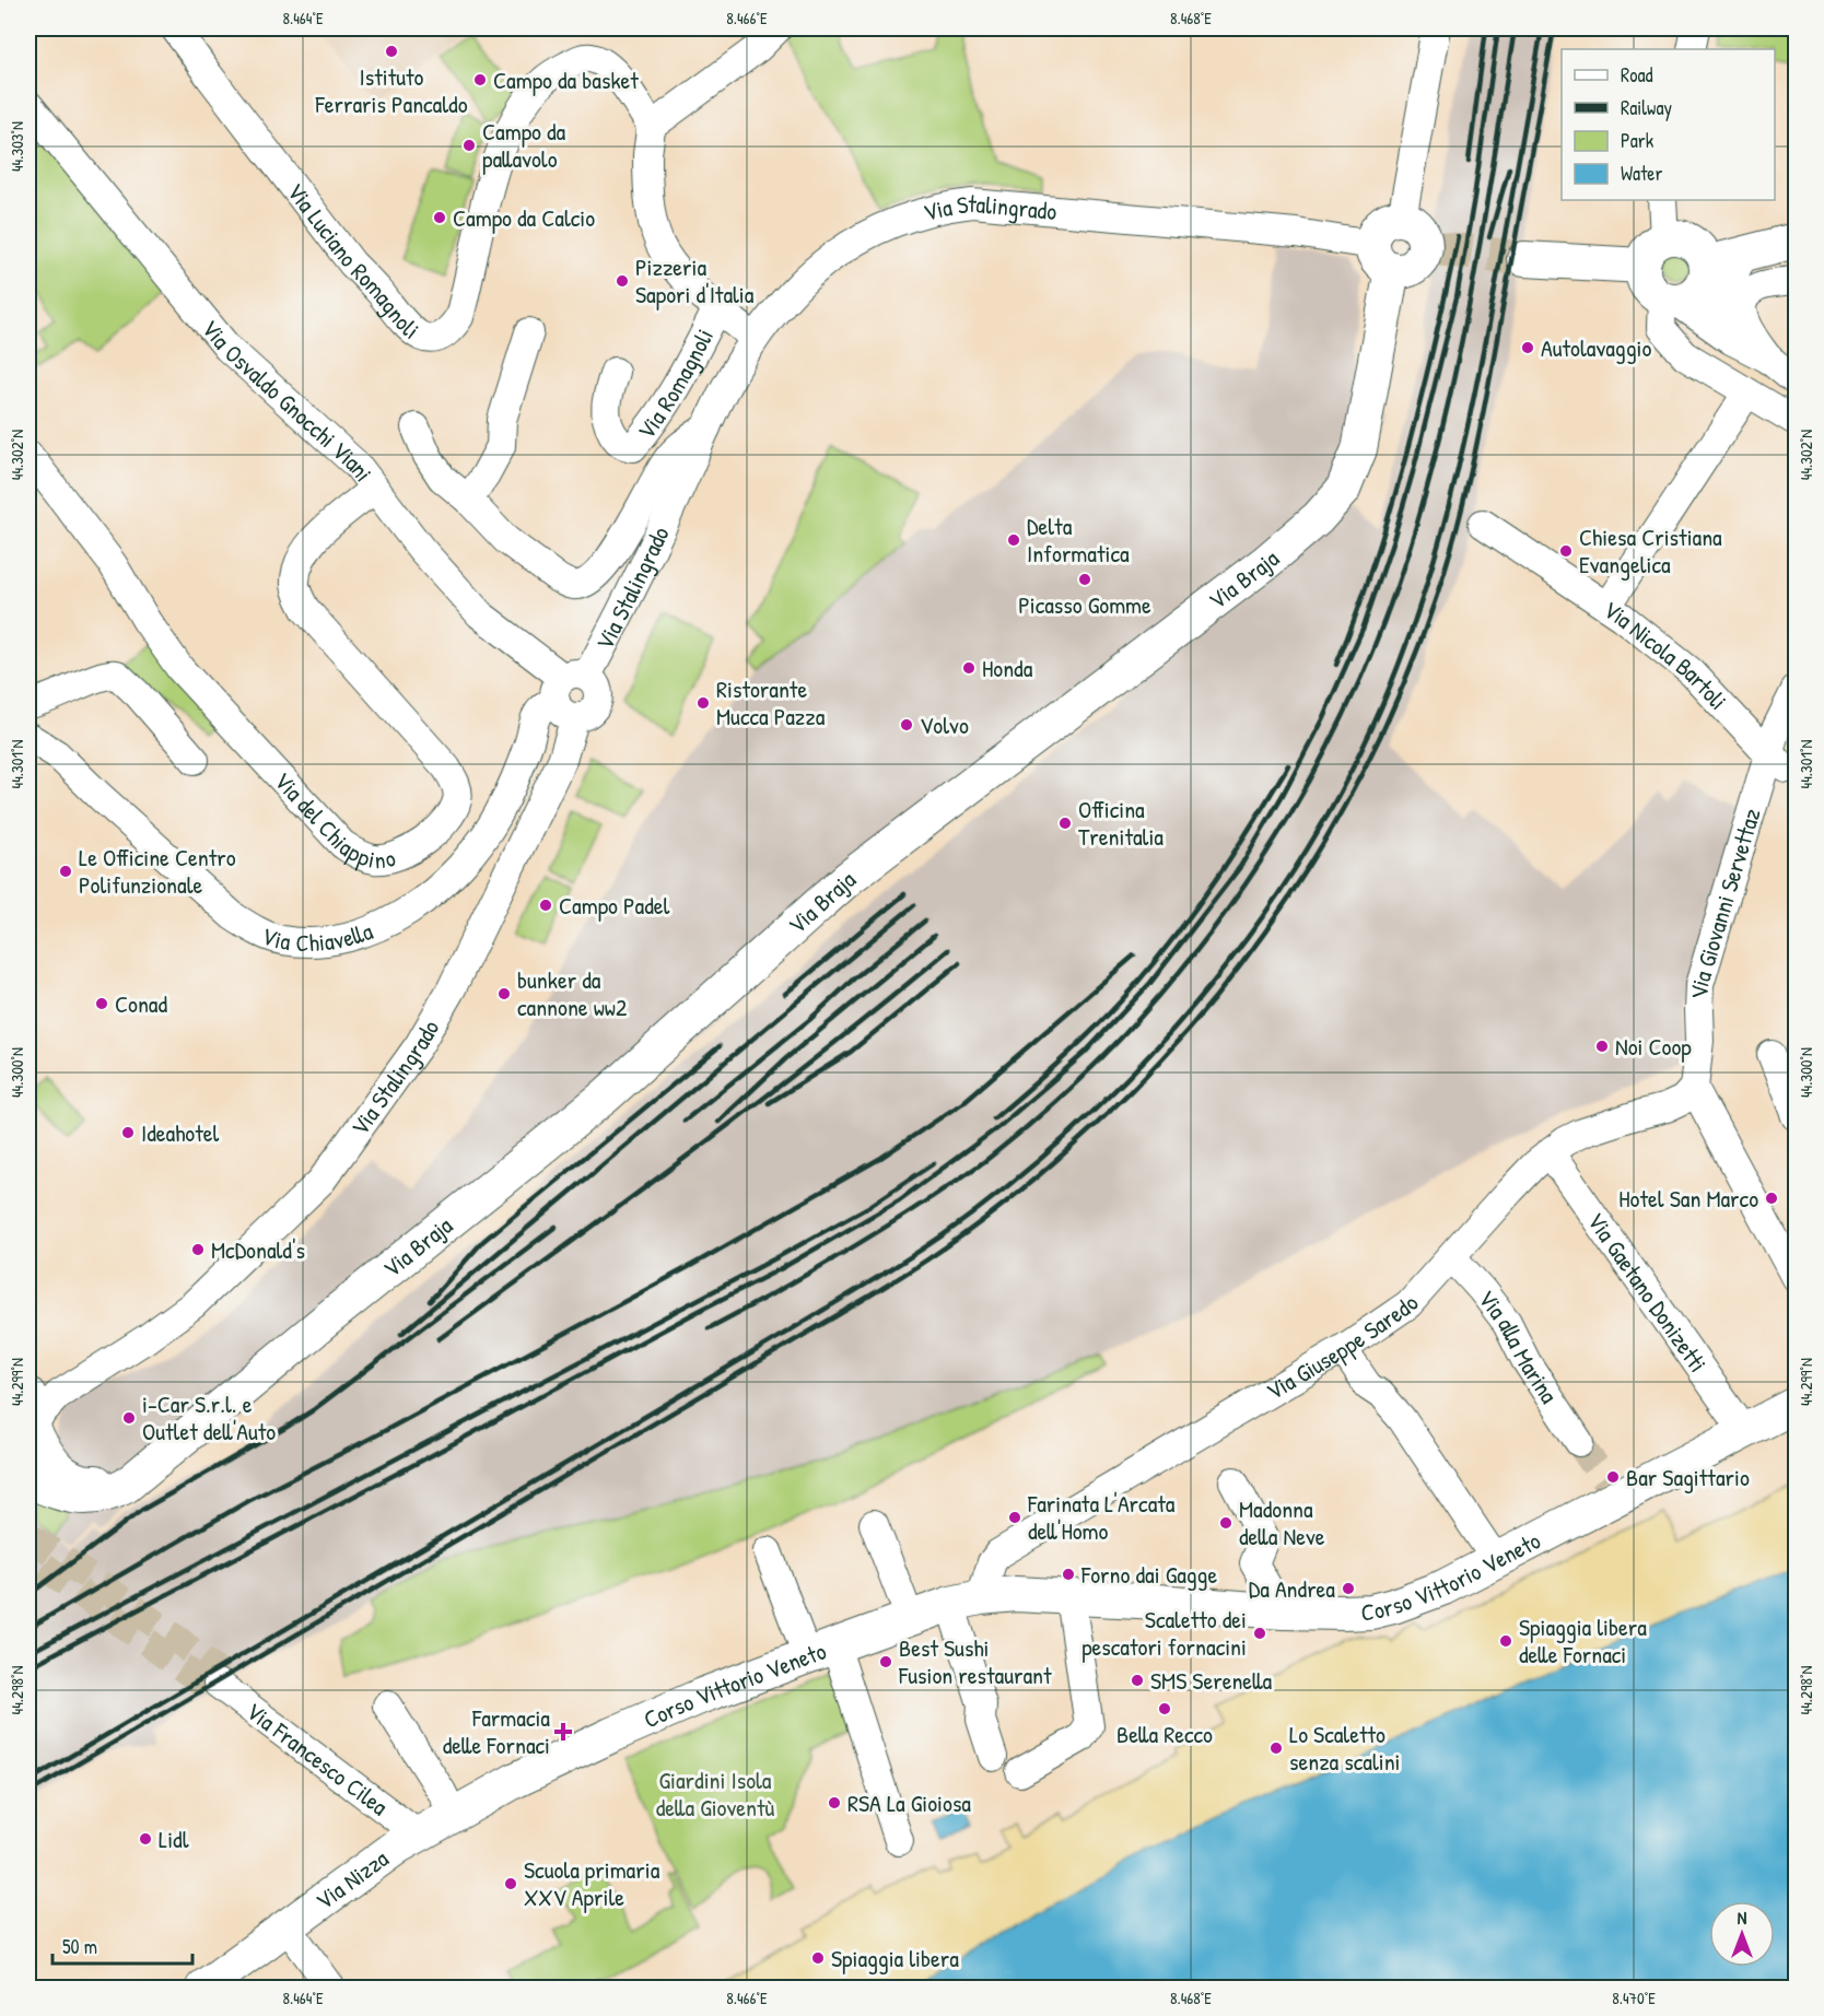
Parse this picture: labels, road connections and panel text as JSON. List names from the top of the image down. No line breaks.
{"streets":{"main road":["Via Braja","Corso Vittorio Veneto","Via Nizza"],"street":["Via Stalingrado","Via Luciano Romagnoli","Via Romagnoli","Via Osvaldo Gnocchi Viani","Via Nicola Bartoli","Via del Chiappino","Via Giovanni Servettaz","Via Chiavella","Via Gaetano Donizetti","Via Giuseppe Saredo","Via alla Marina","Via Francesco Cilea"]},"crossings":[["Via Stalingrado","Via Osvaldo Gnocchi Viani"],["Via Stalingrado","Via Braja"],["Via Stalingrado","Via Chiavella"],["Via Osvaldo Gnocchi Viani","Via del Chiappino"],["Via Osvaldo Gnocchi Viani","Via Chiavella"],["Via Nicola Bartoli","Via Giovanni Servettaz"],["Via Giovanni Servettaz","Via Giuseppe Saredo"],["Via Gaetano Donizetti","Via Giuseppe Saredo"],["Via Gaetano Donizetti","Corso Vittorio Veneto"],["Via Giuseppe Saredo","Via alla Marina"],["Via Giuseppe Saredo","Corso Vittorio Veneto"],["Corso Vittorio Veneto","Via Francesco Cilea"],["Corso Vittorio Veneto","Via Nizza"],["Via Francesco Cilea","Via Nizza"]],"parks":["Giardini Isola della Gioventù"],"places":{"other":["Istituto Ferraris Pancaldo","Campo da basket","Campo da pallavolo","Campo da Calcio","Pizzeria Sapori d'Italia","Autolavaggio","Delta Informatica","Chiesa Cristiana Evangelica","Picasso Gomme","Honda","Ristorante Mucca Pazza","Volvo","Officina Trenitalia","Le Officine Centro Polifunzionale","Campo Padel","bunker da cannone ww2","Conad","Noi Coop","Ideahotel","Hotel San Marco","McDonald's","i-Car S.r.l. e Outlet dell'Auto","Bar Sagittario","Farinata L'Arcata dell'Homo","Madonna della Neve","Forno dai Gagge","Da Andrea","Scaletto dei pescatori fornacini","Spiaggia libera delle Fornaci","Best Sushi Fusion restaurant","SMS Serenella","Bella Recco","Lo Scaletto senza scalini","RSA La Gioiosa","Lidl","Scuola primaria XXV Aprile","Spiaggia libera"],"health":["Farmacia delle Fornaci"]},"legend":["Road","Railway","Park","Water"],"scale_bar":"50 m","north":"top","coordinates":["8.464°E","8.466°E","8.468°E","44.303°N","44.302°N","44.301°N","44.300°N","44.299°N","44.298°N","8.470°E"]}
